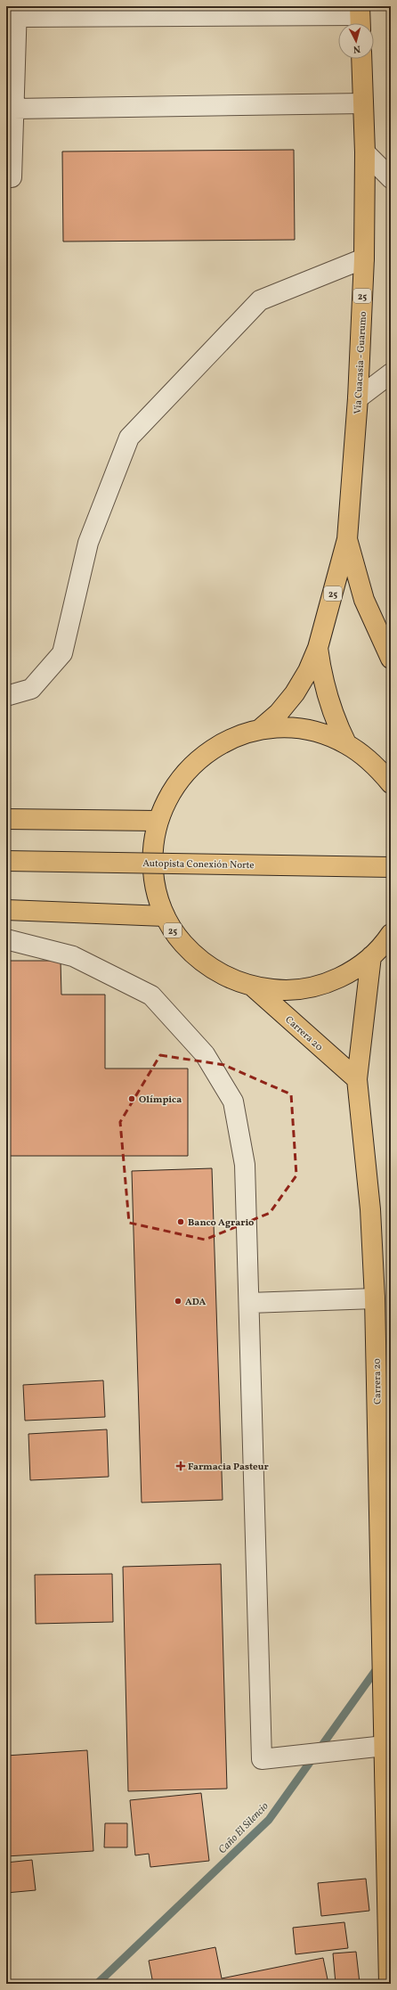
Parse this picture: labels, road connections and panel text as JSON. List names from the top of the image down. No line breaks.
{"streets":{"main road":["25","Vía Cuacasia - Guarumo","Autopista Conexión Norte","Carrera 20"]},"crossings":[["25","Vía Cuacasia - Guarumo"],["25","Carrera 20"]],"water":["Caño El Silencio"],"places":{"other":["Olímpica","Banco Agrario","ADA"],"health":["Farmacia Pasteur"]},"north":"bottom"}
